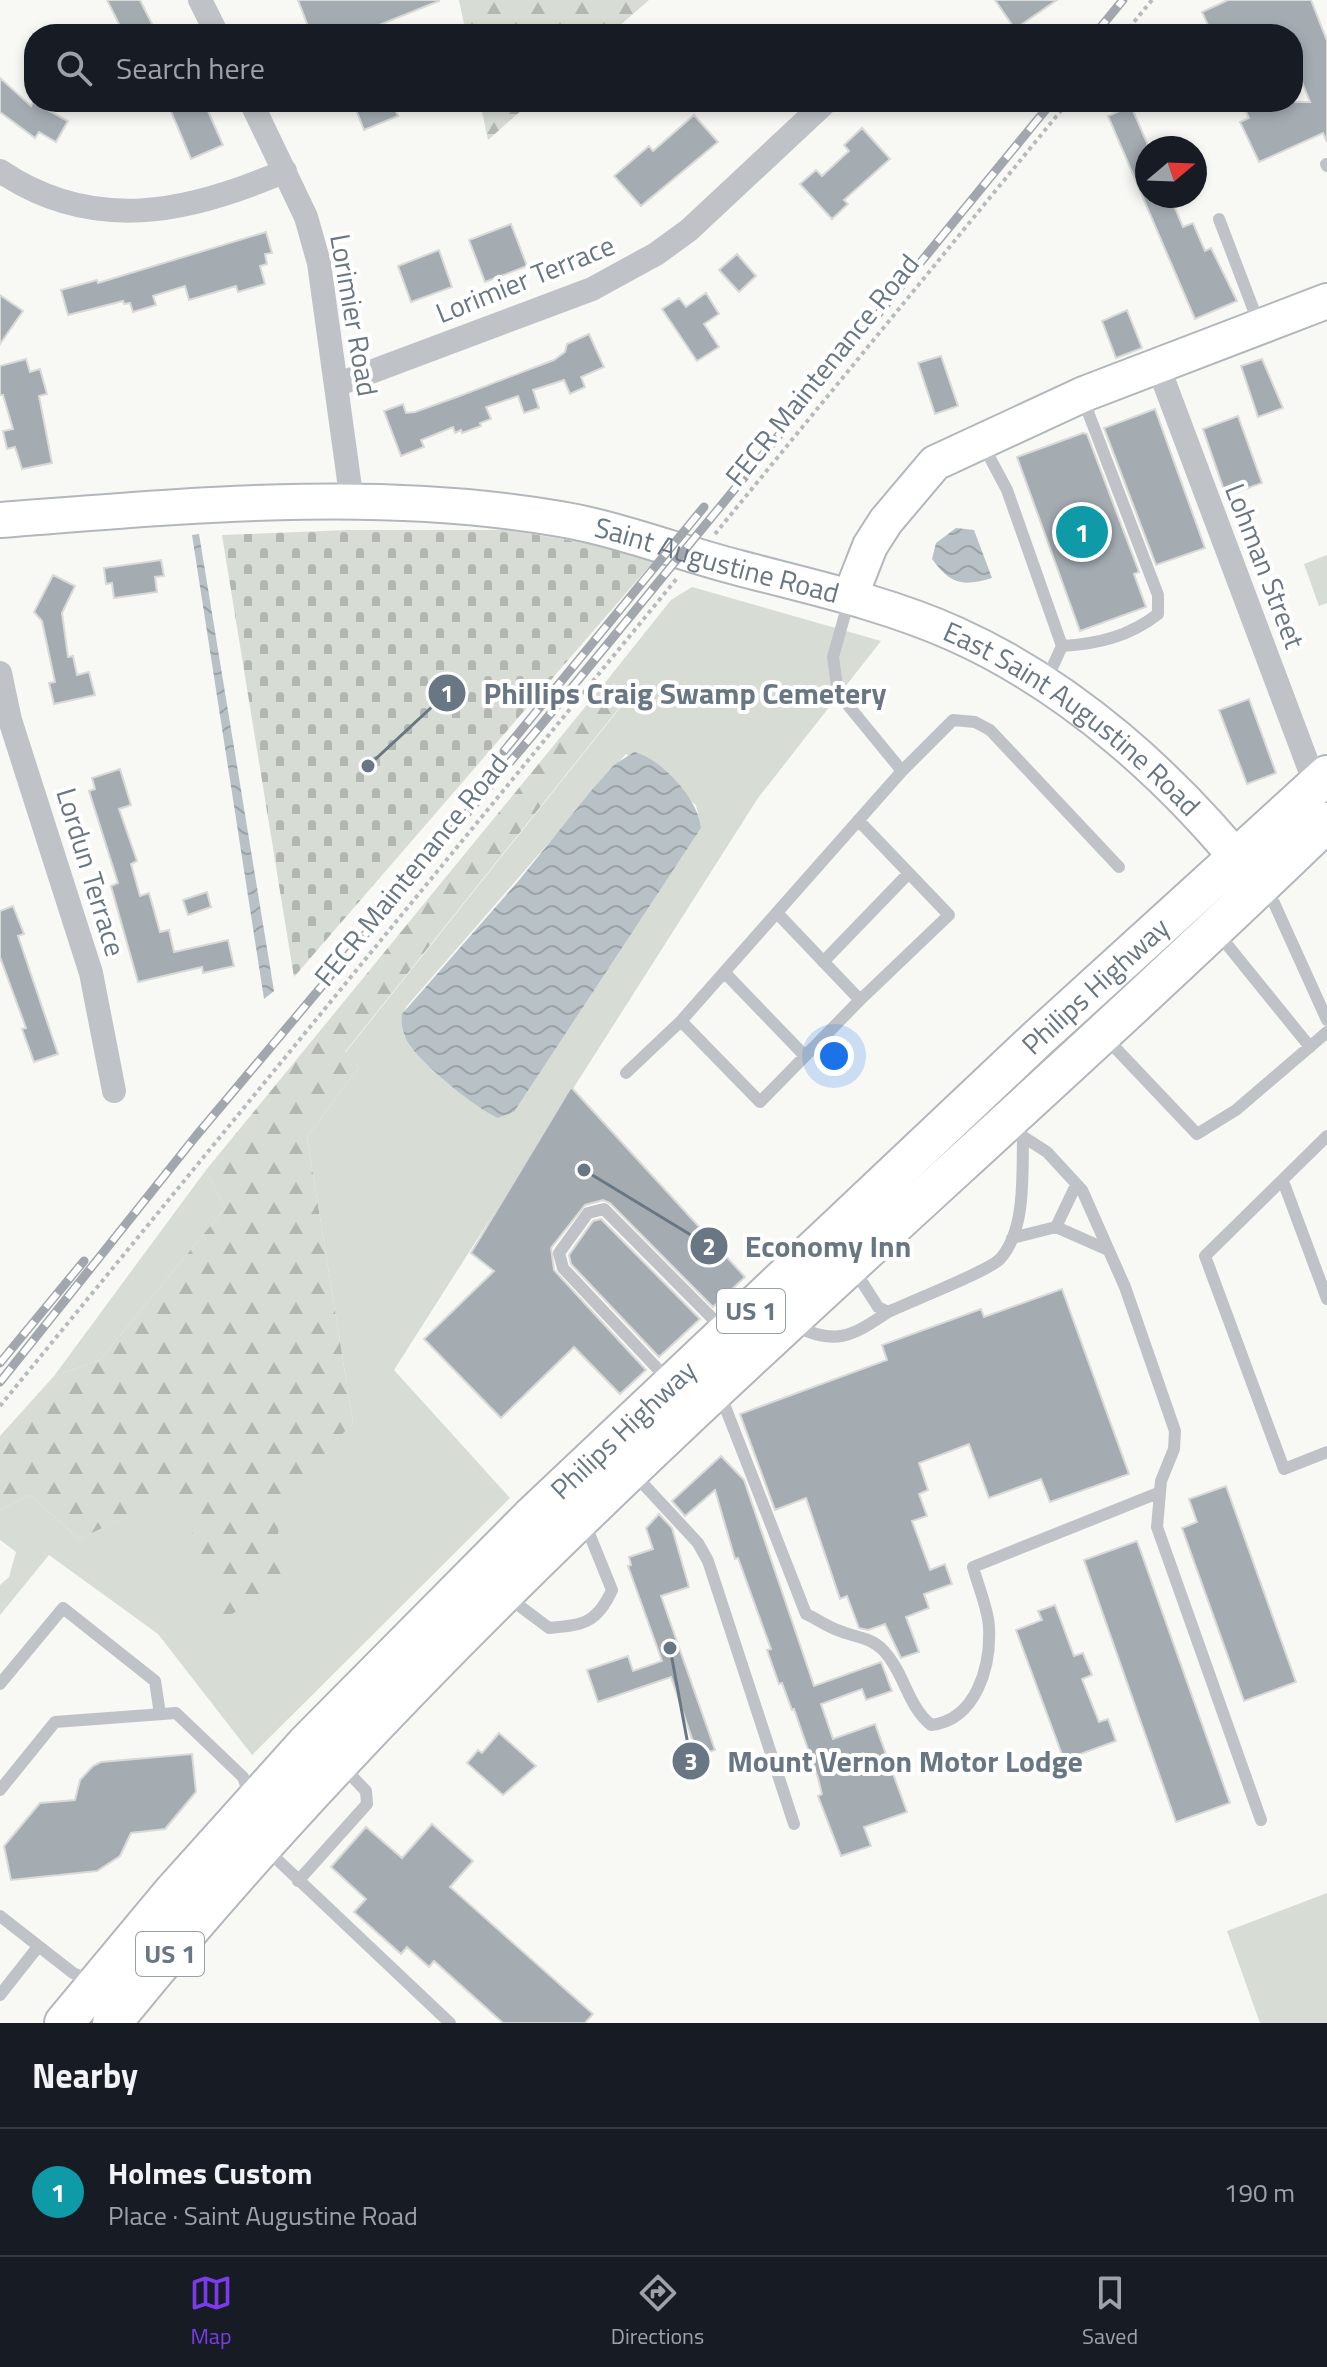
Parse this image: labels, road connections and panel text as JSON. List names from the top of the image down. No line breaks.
{"streets":{"main road":["Saint Augustine Road","East Saint Augustine Road","Philips Highway","US 1"],"street":["Lorimier Terrace","Lorimier Road","Lohman Street","Lordun Terrace"],"path":["FECR Maintenance Road"]},"crossings":[["Lorimier Terrace","Lorimier Road"],["Lorimier Road","Saint Augustine Road"],["FECR Maintenance Road","Saint Augustine Road"],["Saint Augustine Road","Lohman Street"],["Saint Augustine Road","East Saint Augustine Road"],["Lohman Street","Philips Highway"],["East Saint Augustine Road","Philips Highway"]],"places":["Phillips Craig Swamp Cemetery","Economy Inn","Mount Vernon Motor Lodge"],"north":"right","page":{"search":"Search here","pins":"1","heading":"Nearby","list":[{"mark":"1","name":"Holmes Custom","note":"Place · Saint Augustine Road","value":"190 m"}],"nav":["Map","Directions","Saved"]}}
